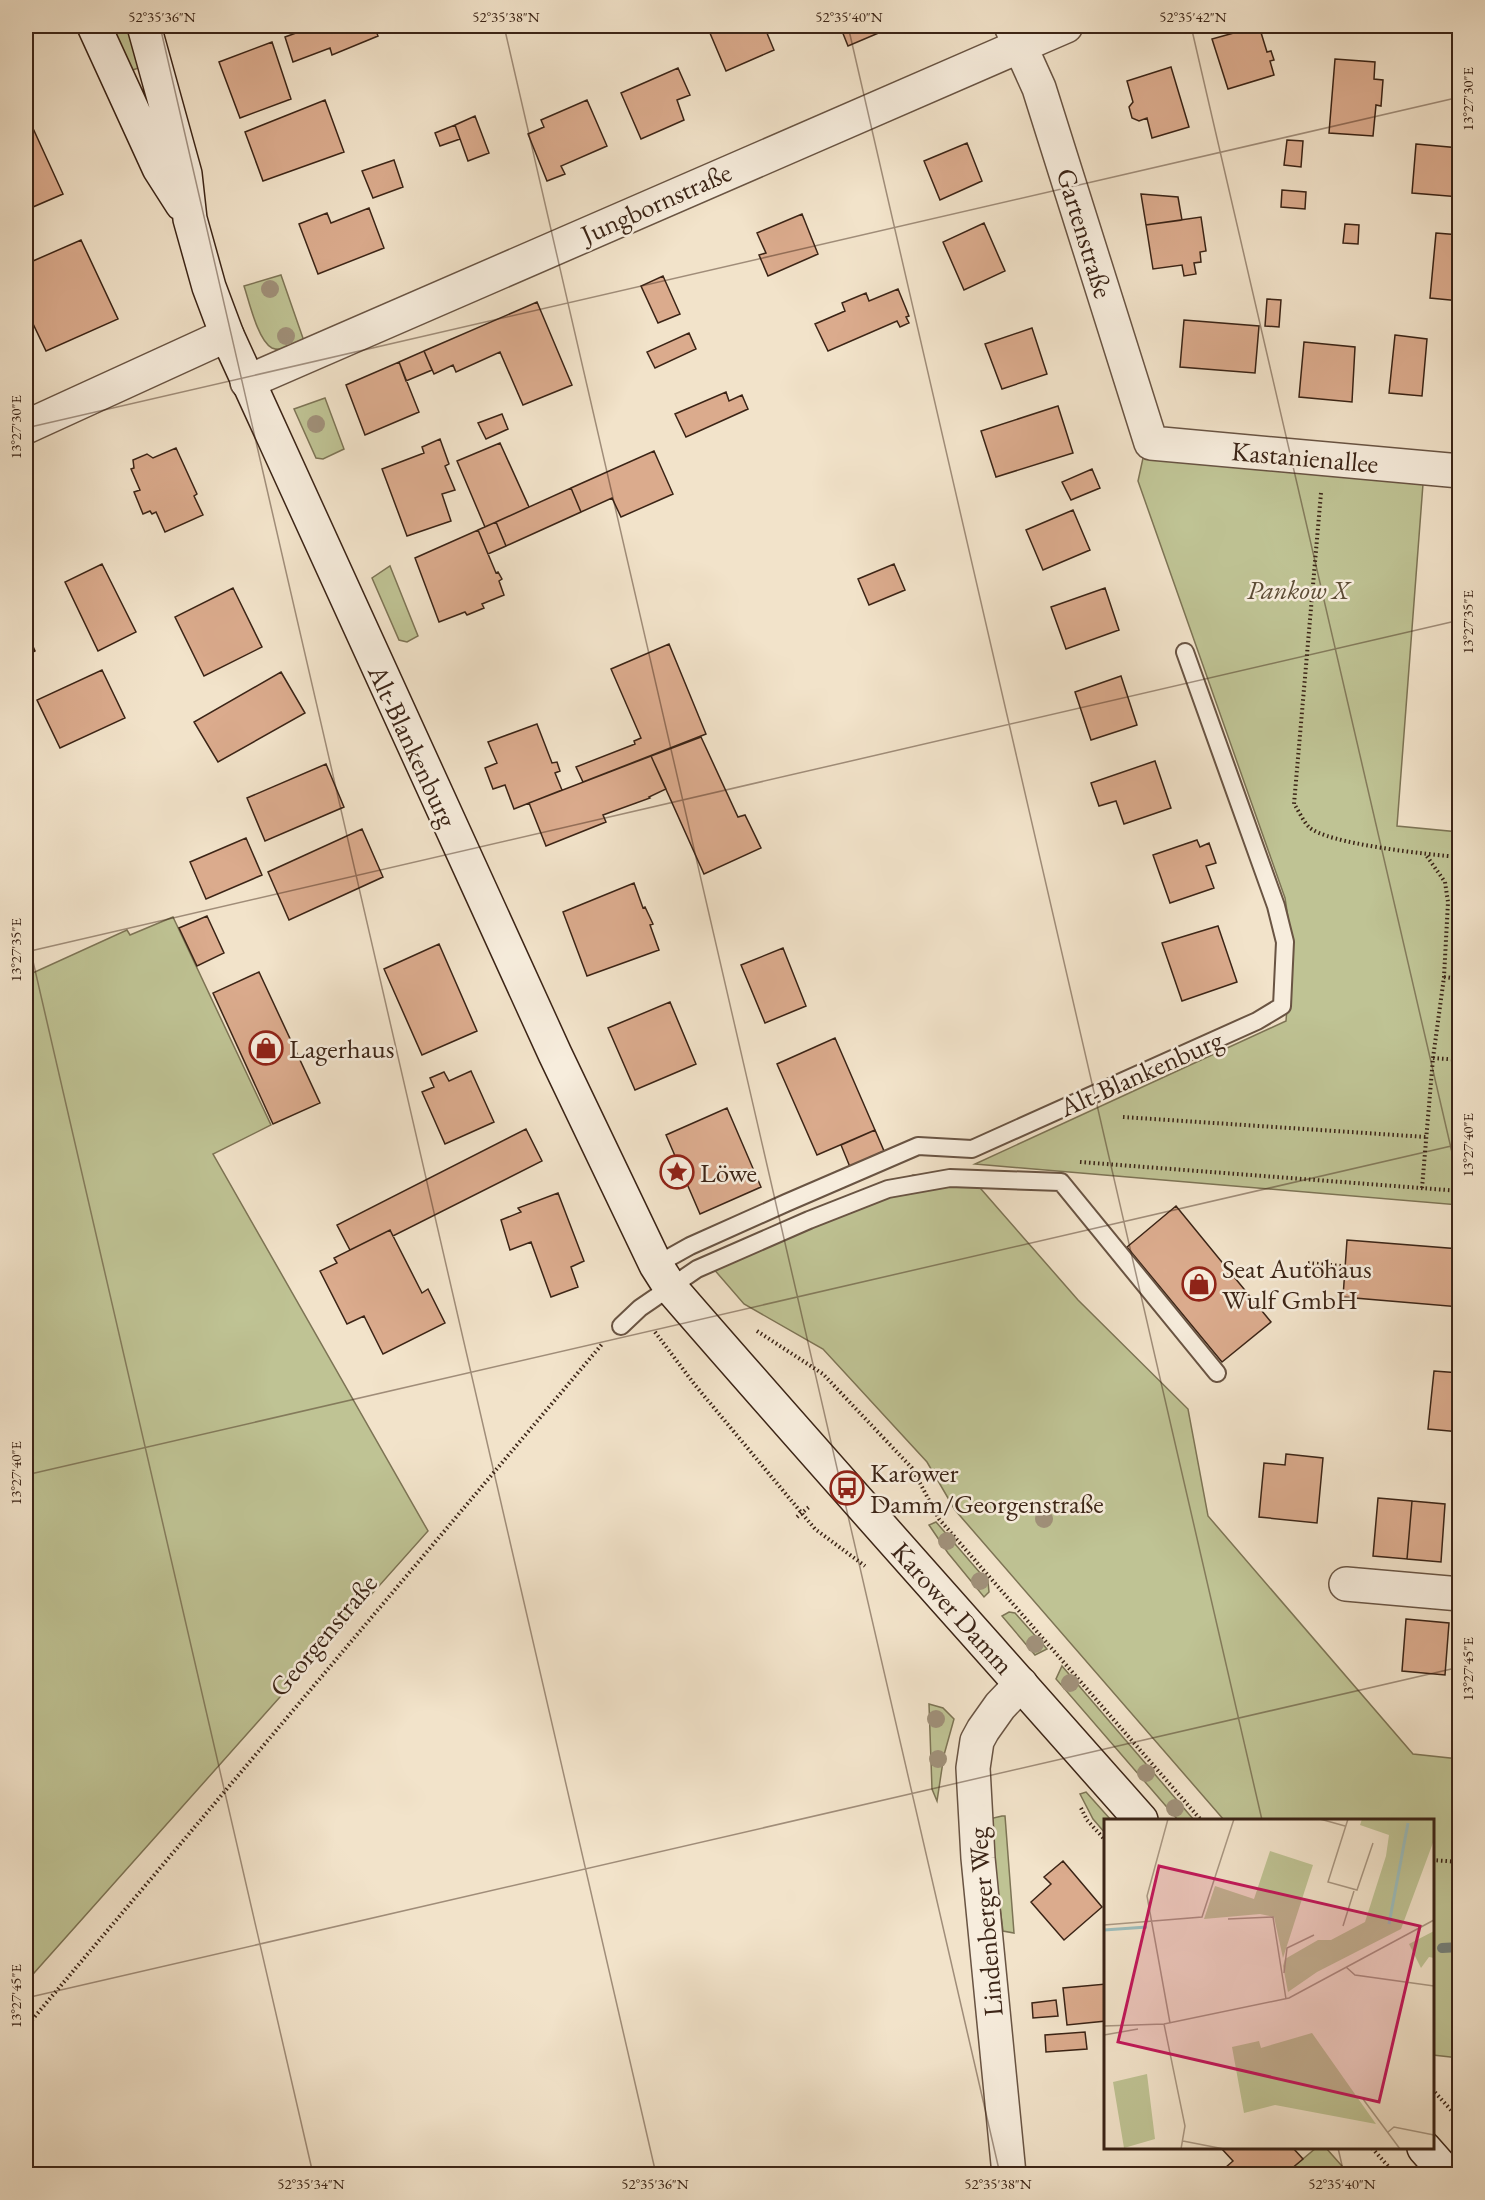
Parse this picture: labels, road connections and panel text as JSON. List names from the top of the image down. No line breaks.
{"streets":{"street":["Jungbornstraße","Gartenstraße","Kastanienallee","Alt-Blankenburg","Karower Damm","Lindenberger Weg"],"path":["Georgenstraße"]},"crossings":[["Jungbornstraße","Gartenstraße"],["Jungbornstraße","Alt-Blankenburg"],["Gartenstraße","Kastanienallee"],["Alt-Blankenburg","Karower Damm"],["Karower Damm","Lindenberger Weg"]],"parks":["Pankow X"],"places":{"shop":["Lagerhaus","Seat Autohaus Wulf GmbH"],"place":["Löwe"],"bus stop":["Karower Damm/Georgenstraße"]},"coordinates":["52°35'36\"N","52°35'38\"N","52°35'40\"N","52°35'42\"N","13°27'30\"E","13°27'35\"E","13°27'40\"E","13°27'45\"E","52°35'34\"N"]}
